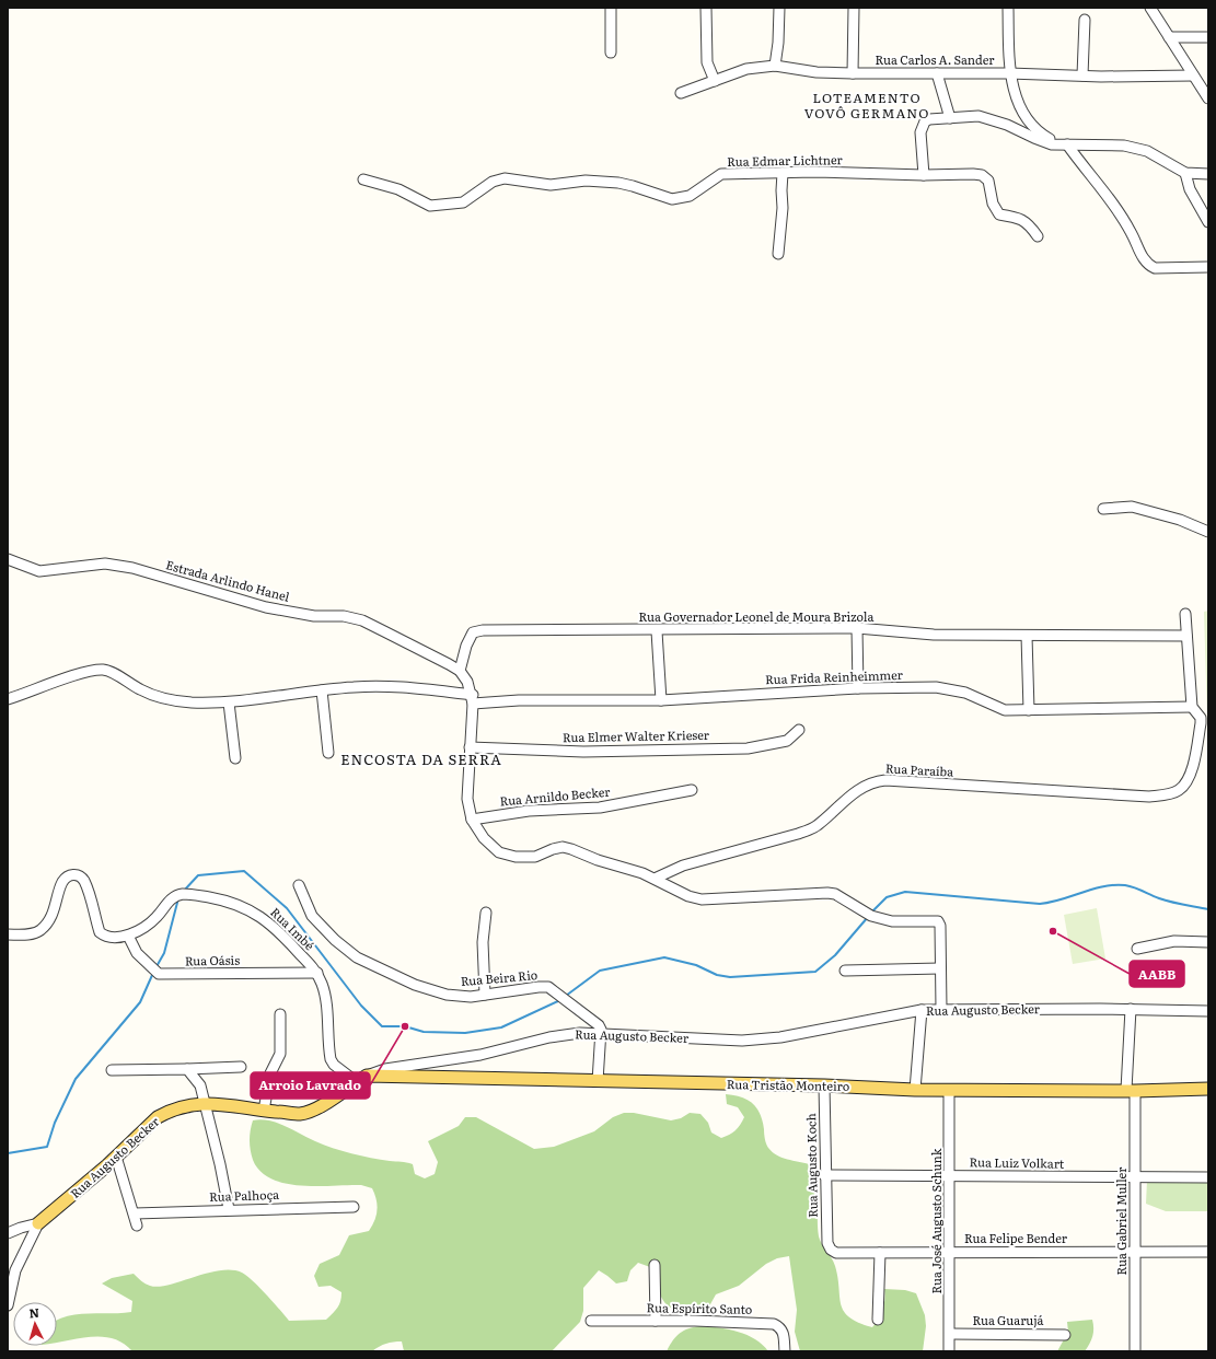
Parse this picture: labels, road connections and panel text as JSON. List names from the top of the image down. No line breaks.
{"streets":{"main road":["Rua Augusto Becker","Rua Tristão Monteiro"],"street":["Rua Carlos A. Sander","Rua Edmar Lichtner","Estrada Arlindo Hanel","Rua Governador Leonel de Moura Brizola","Rua Frida Reinheimmer","Rua Elmer Walter Krieser","Rua Paraíba","Rua Arnildo Becker","Rua Imbé","Rua Oásis","Rua Beira Rio","Rua Luiz Volkart","Rua Augusto Koch","Rua Palhoça","Rua José Augusto Schunk","Rua Gabriel Muller","Rua Felipe Bender","Rua Espírito Santo","Rua Guarujá"]},"crossings":[["Estrada Arlindo Hanel","Rua Governador Leonel de Moura Brizola"],["Rua Frida Reinheimmer","Rua Paraíba"],["Rua Imbé","Rua Oásis"],["Rua Imbé","Rua Augusto Becker"],["Rua Imbé","Rua Tristão Monteiro"],["Rua Beira Rio","Rua Augusto Becker"],["Rua Augusto Becker","Rua Tristão Monteiro"],["Rua Augusto Becker","Rua Gabriel Muller"],["Rua Tristão Monteiro","Rua Augusto Koch"],["Rua Tristão Monteiro","Rua José Augusto Schunk"],["Rua Tristão Monteiro","Rua Gabriel Muller"],["Rua Luiz Volkart","Rua Augusto Koch"],["Rua Luiz Volkart","Rua José Augusto Schunk"],["Rua Luiz Volkart","Rua Gabriel Muller"],["Rua Augusto Koch","Rua Felipe Bender"],["Rua José Augusto Schunk","Rua Felipe Bender"],["Rua José Augusto Schunk","Rua Guarujá"],["Rua Gabriel Muller","Rua Felipe Bender"]],"districts":["LOTEAMENTO VOVÔ GERMANO","ENCOSTA DA SERRA"],"places":["AABB","Arroio Lavrado"],"north":"top"}
